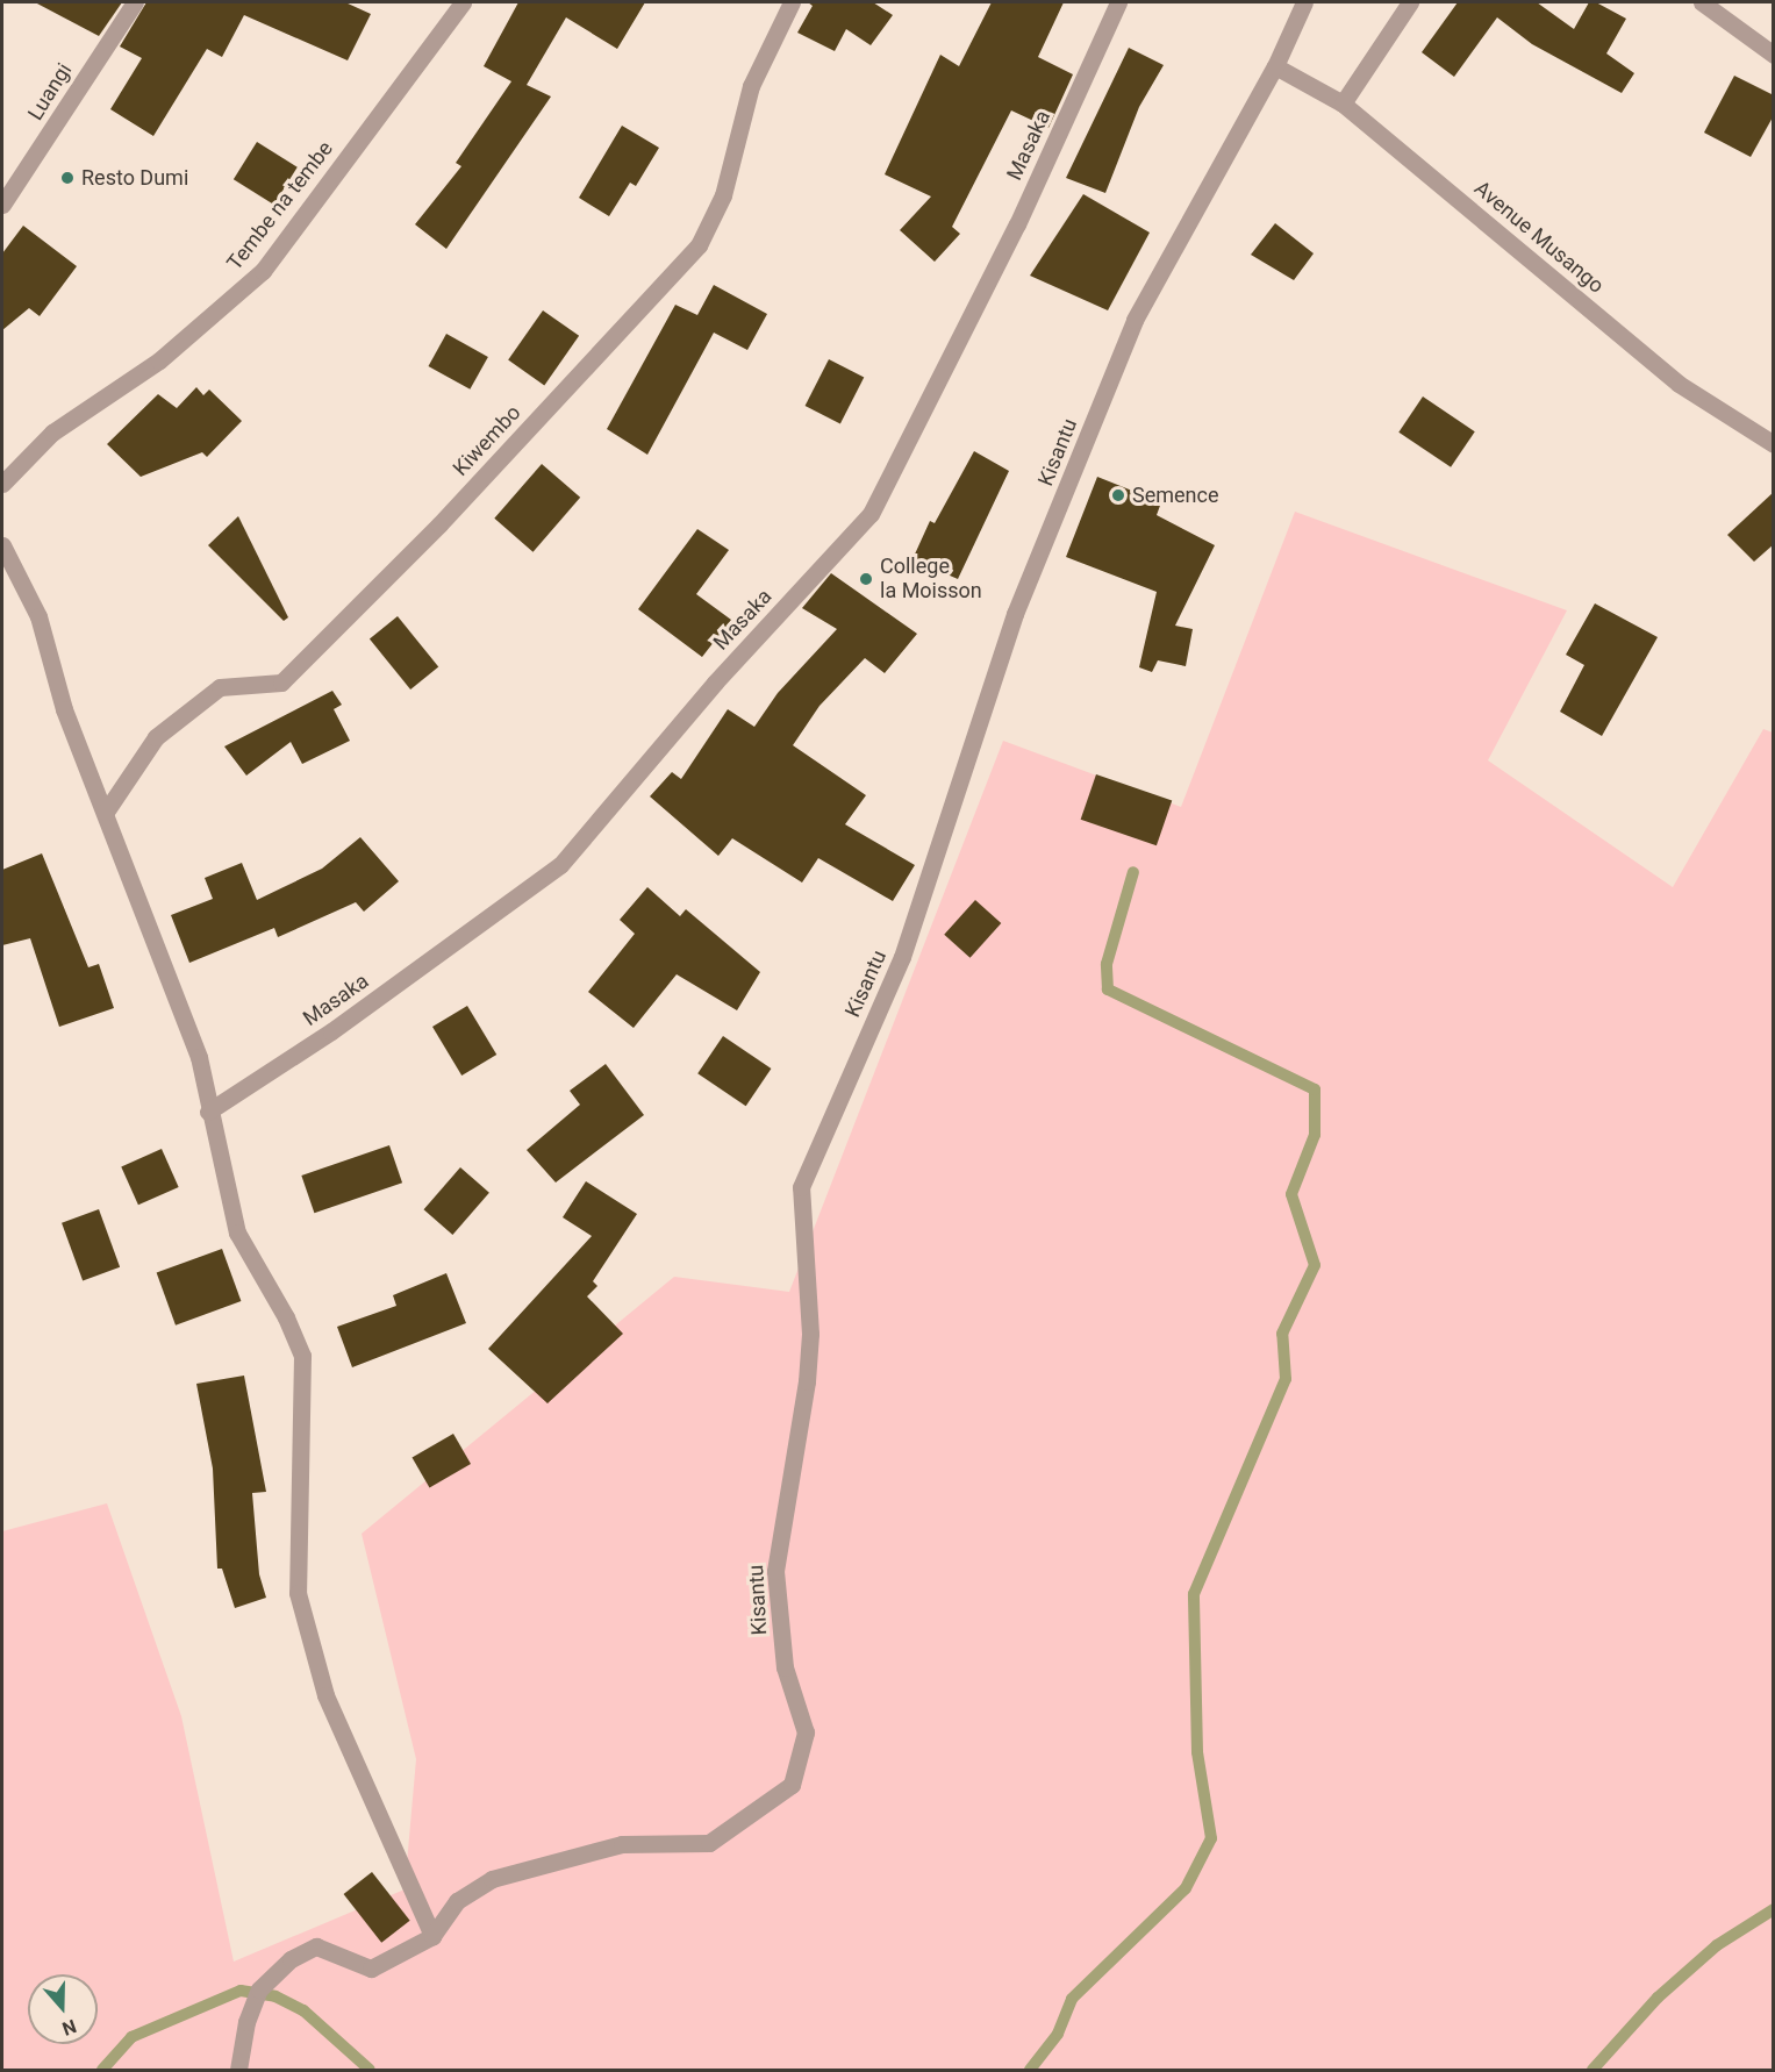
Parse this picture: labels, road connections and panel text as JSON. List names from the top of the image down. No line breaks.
{"streets":{"street":["Luangi","Masaka","Tembe na tembe","Avenue Musango","Kiwembo","Kisantu"]},"crossings":[["Avenue Musango","Kisantu"]],"places":["Resto Dumi","Semence","College la Moisson"],"north":"bottom"}
